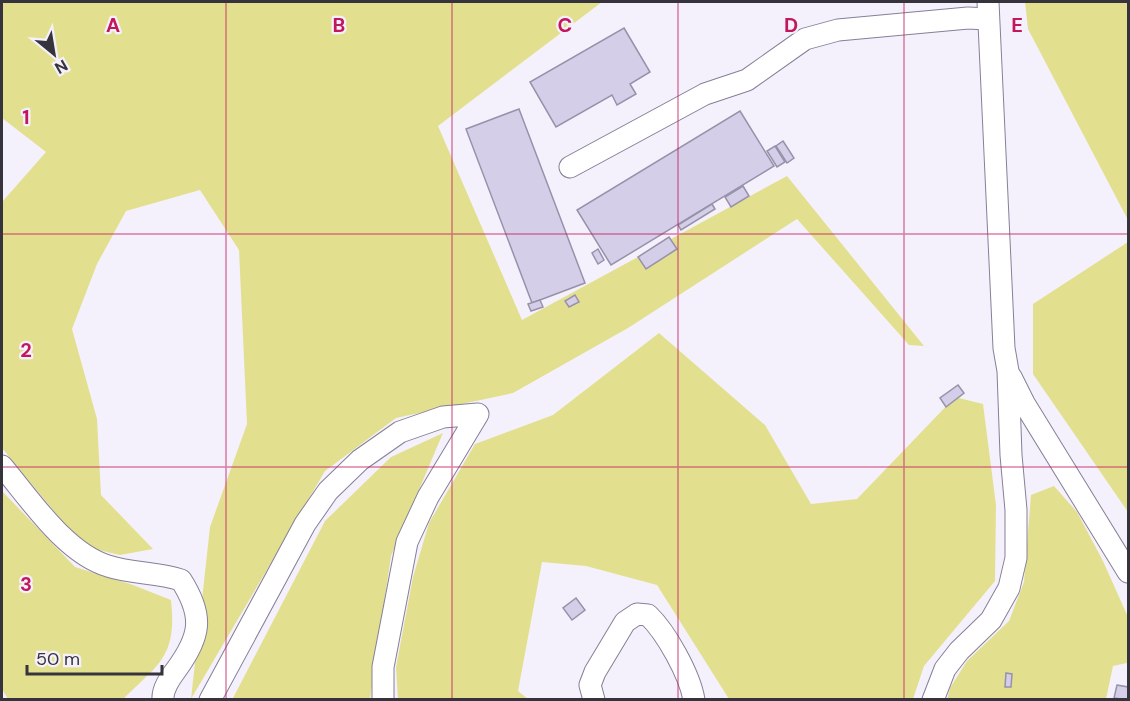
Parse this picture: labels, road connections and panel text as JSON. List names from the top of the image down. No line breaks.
{"scale_bar":"50 m","north":"bottom right","grid":{"columns":["A","B","C","D","E"],"rows":["1","2","3"]}}
